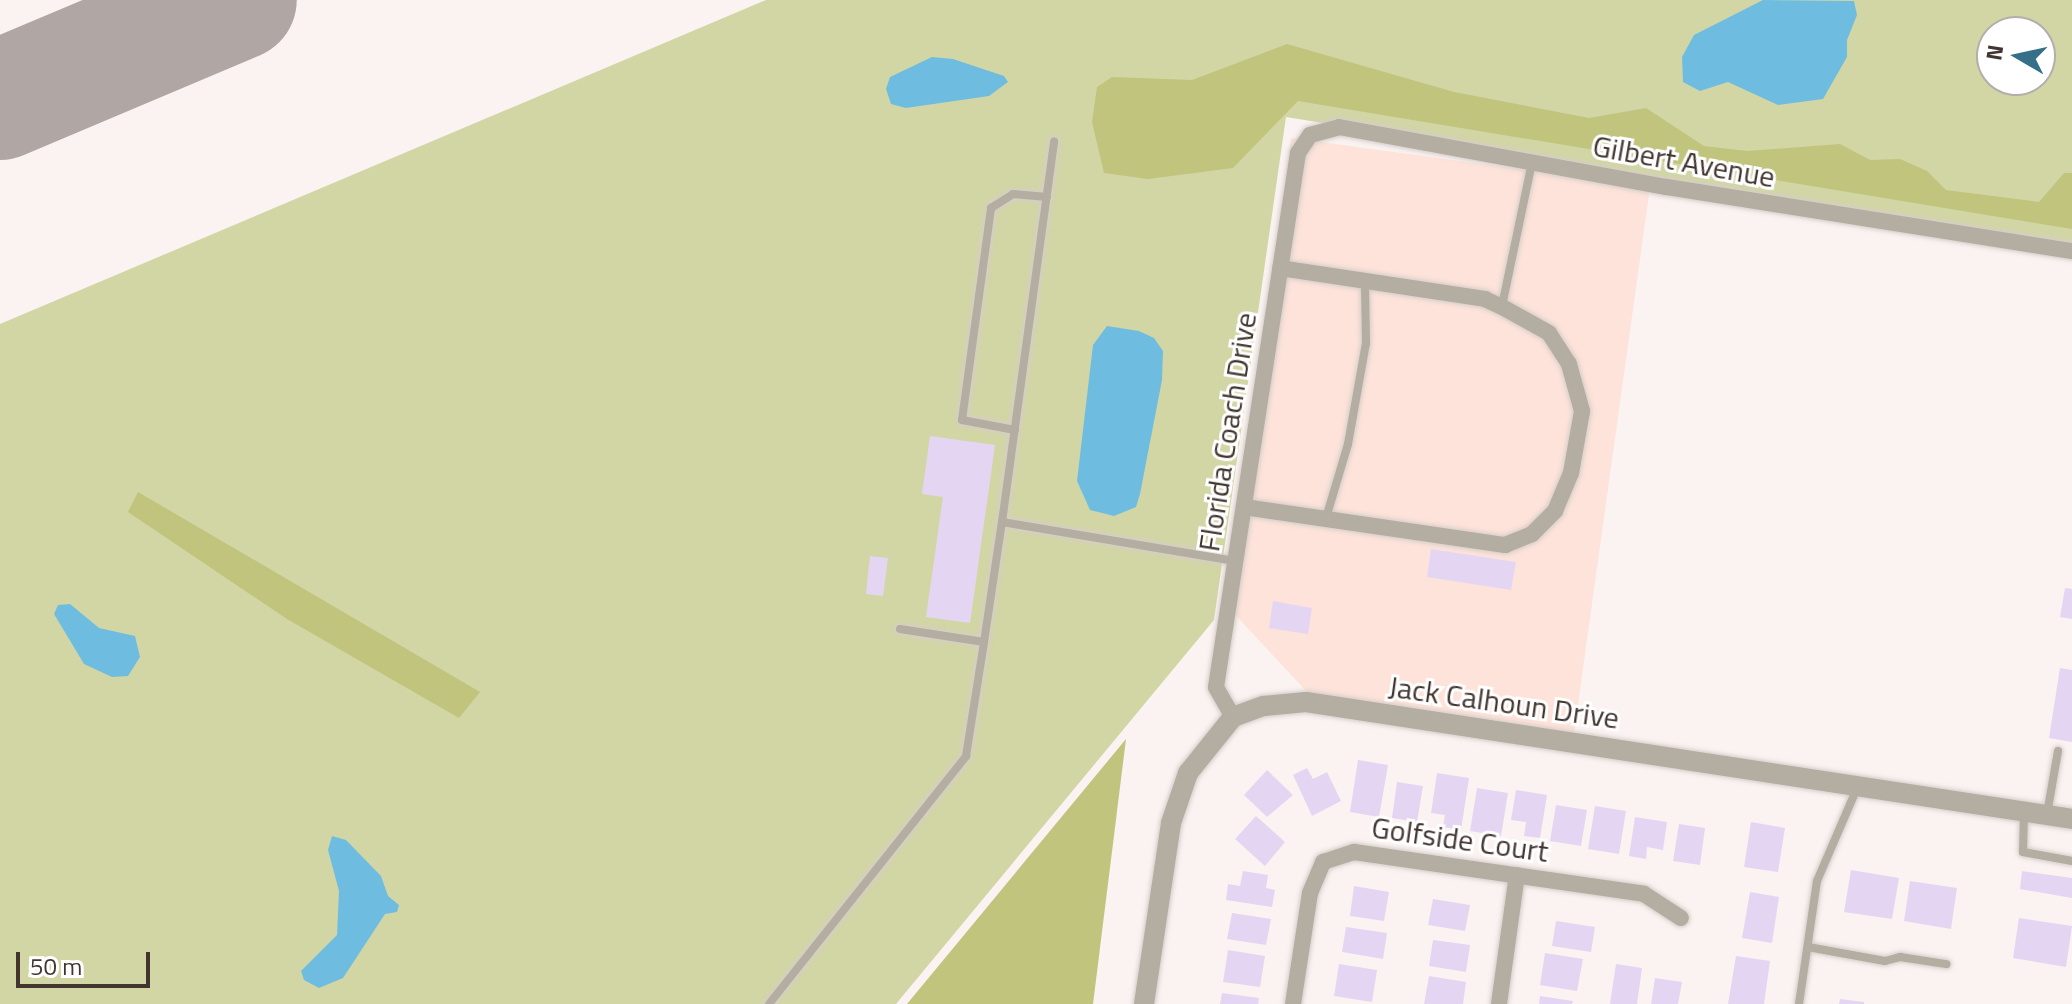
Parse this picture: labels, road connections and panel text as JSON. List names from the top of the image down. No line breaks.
{"streets":{"street":["Gilbert Avenue","Florida Coach Drive","Jack Calhoun Drive","Golfside Court"]},"crossings":[["Gilbert Avenue","Florida Coach Drive"],["Florida Coach Drive","Jack Calhoun Drive"]],"scale_bar":"50 m","north":"left"}
